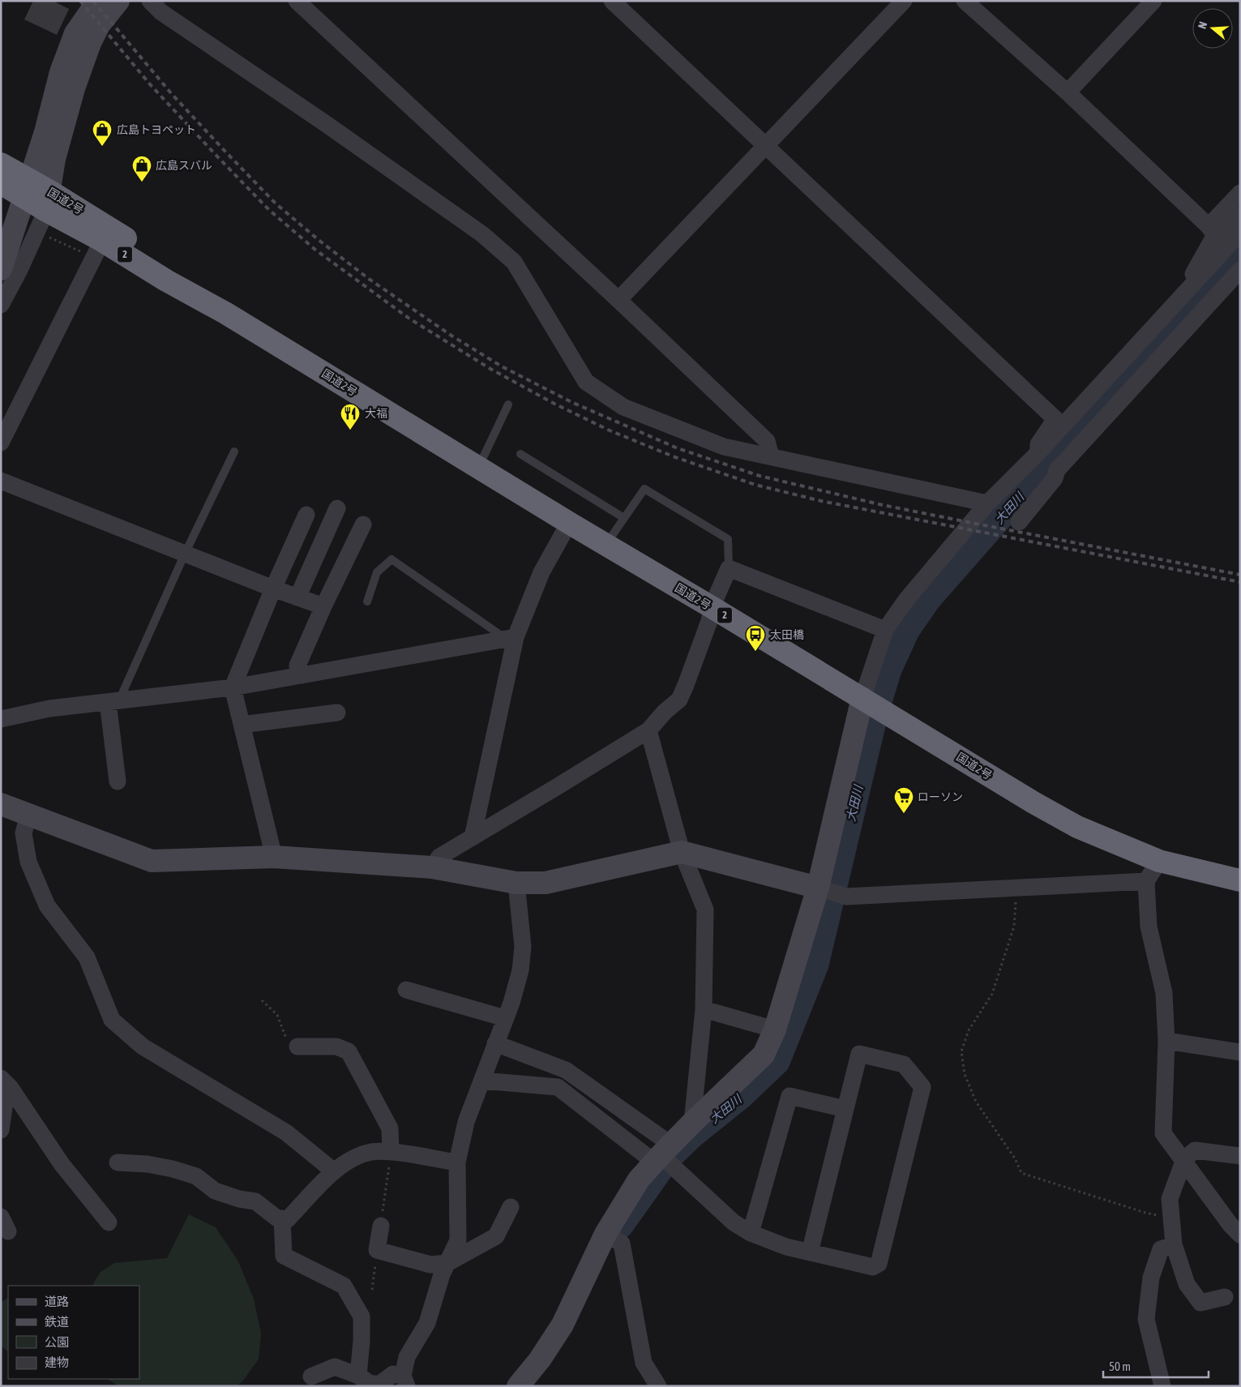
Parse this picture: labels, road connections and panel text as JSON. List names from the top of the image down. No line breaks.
{"streets":{"highway":["国道2号","2"]},"water":["大田川"],"places":{"shop":["広島トヨペット","広島スバル"],"restaurant":["大福"],"bus stop":["太田橋"],"supermarket":["ローソン"]},"legend":["道路","鉄道","公園","建物"],"scale_bar":"50 m","north":"left"}
